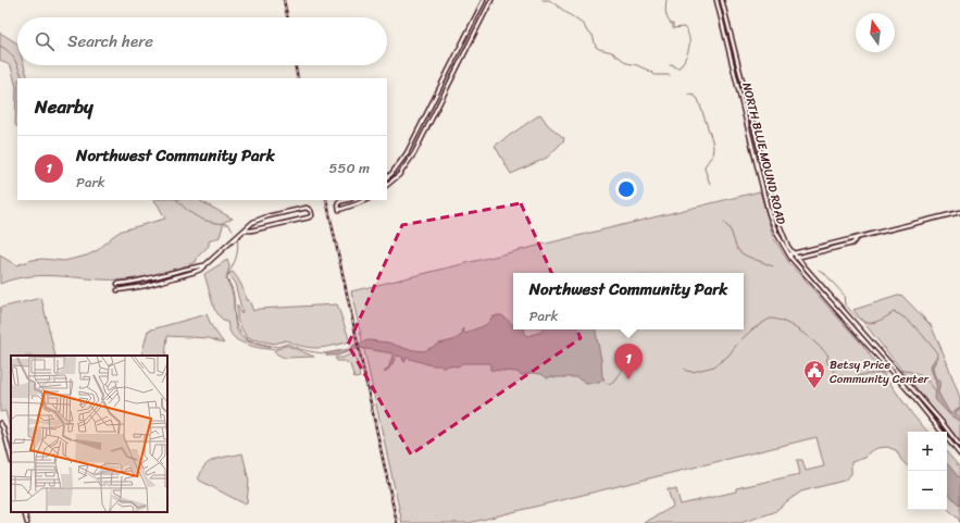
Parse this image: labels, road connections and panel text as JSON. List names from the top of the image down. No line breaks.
{"streets":{"main road":["NORTH BLUE MOUND ROAD"]},"places":{"public building":["Betsy Price Community Center"]},"north":"top","page":{"search":"Search here","heading":"Nearby","list":[{"mark":"1","name":"Northwest Community Park","note":"Park","value":"550 m"}],"popup":["Northwest Community Park","Park"],"pins":"1","map_buttons":["+","−"]}}
